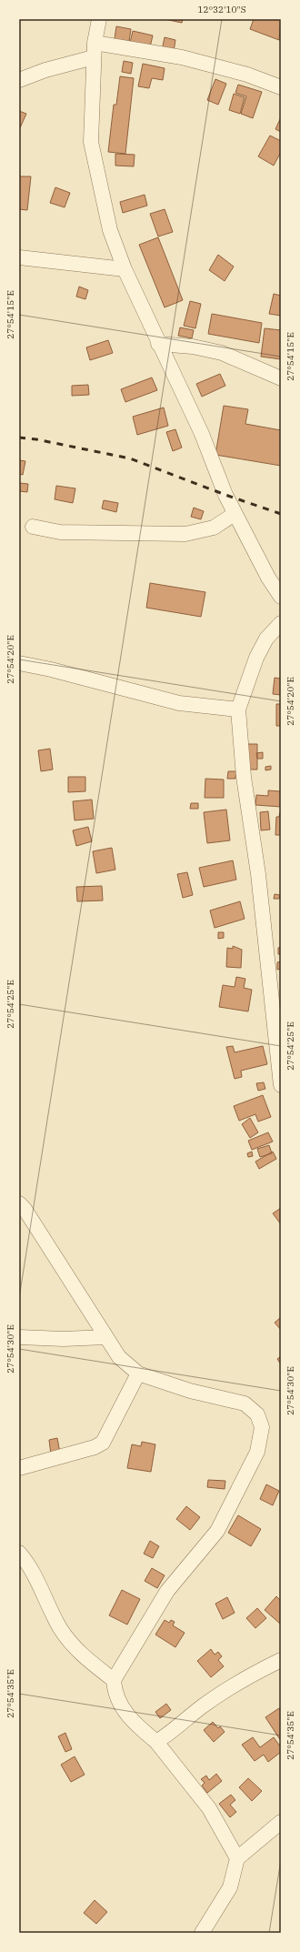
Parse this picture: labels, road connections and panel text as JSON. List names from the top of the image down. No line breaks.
{"coordinates":["12°32'10\"S","27°54'15\"E","27°54'20\"E","27°54'25\"E","27°54'30\"E","27°54'35\"E"]}
